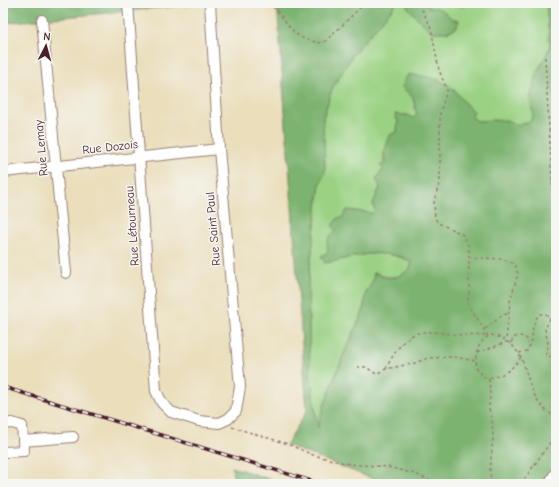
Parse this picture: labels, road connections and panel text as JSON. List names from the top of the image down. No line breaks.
{"streets":{"street":["Rue Dozois","Rue Lemay","Rue Létourneau","Rue Saint Paul"]},"crossings":[["Rue Dozois","Rue Lemay"],["Rue Dozois","Rue Létourneau"],["Rue Dozois","Rue Saint Paul"],["Rue Létourneau","Rue Saint Paul"]],"north":"top"}
